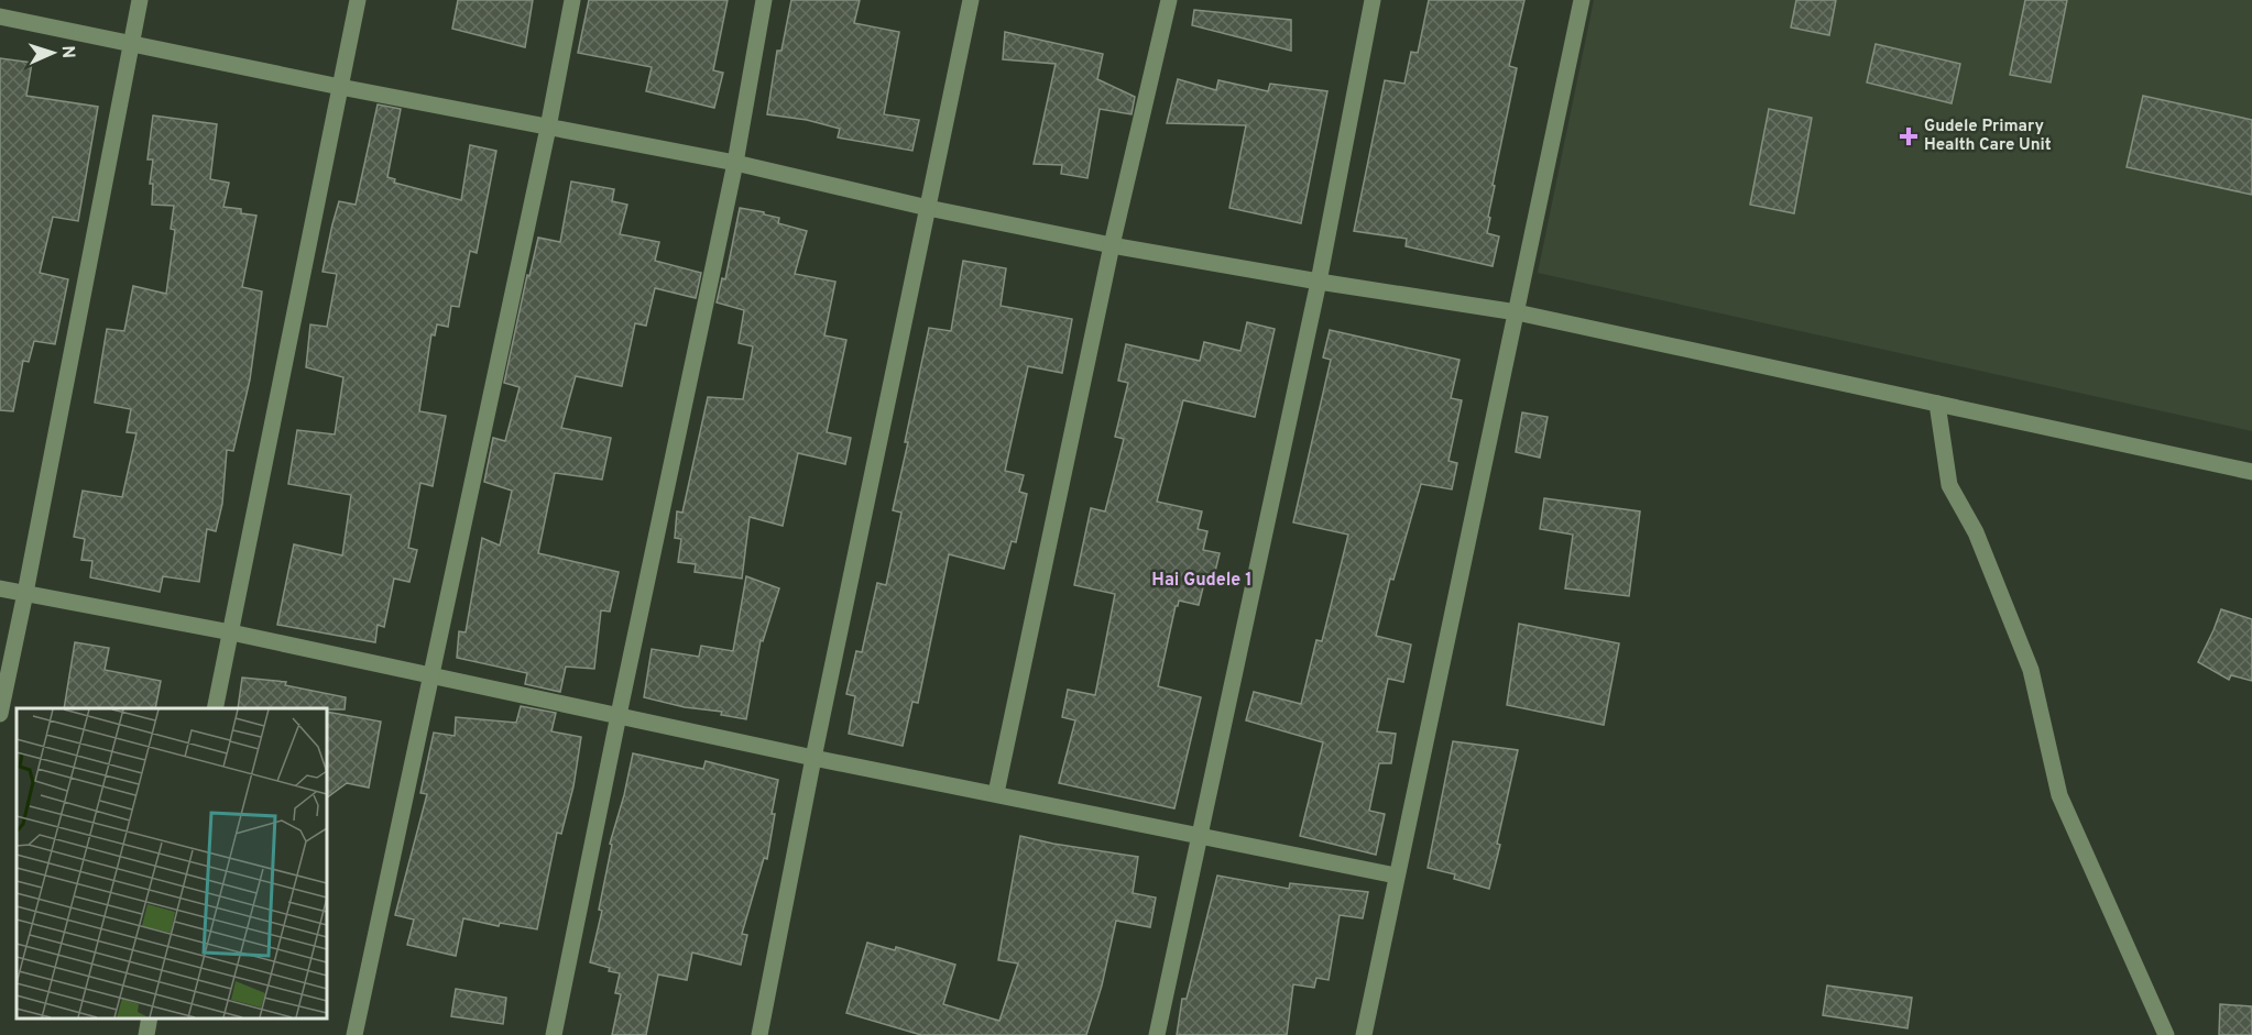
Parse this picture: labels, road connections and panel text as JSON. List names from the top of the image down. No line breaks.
{"districts":["Hai Gudele 1"],"places":{"health":["Gudele Primary Health Care Unit"]},"north":"right"}
